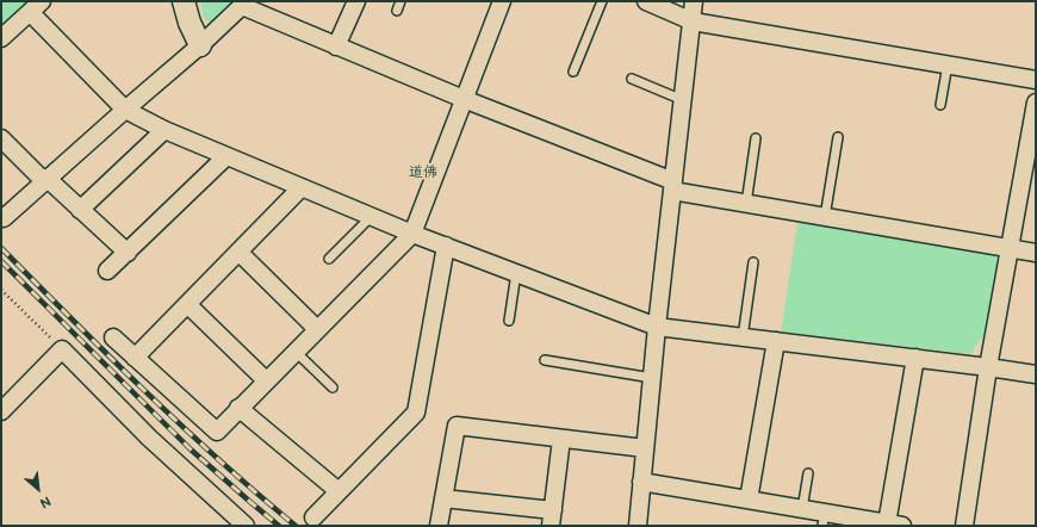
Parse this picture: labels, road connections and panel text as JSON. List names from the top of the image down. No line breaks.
{"districts":["道佛"],"north":"bottom right"}
